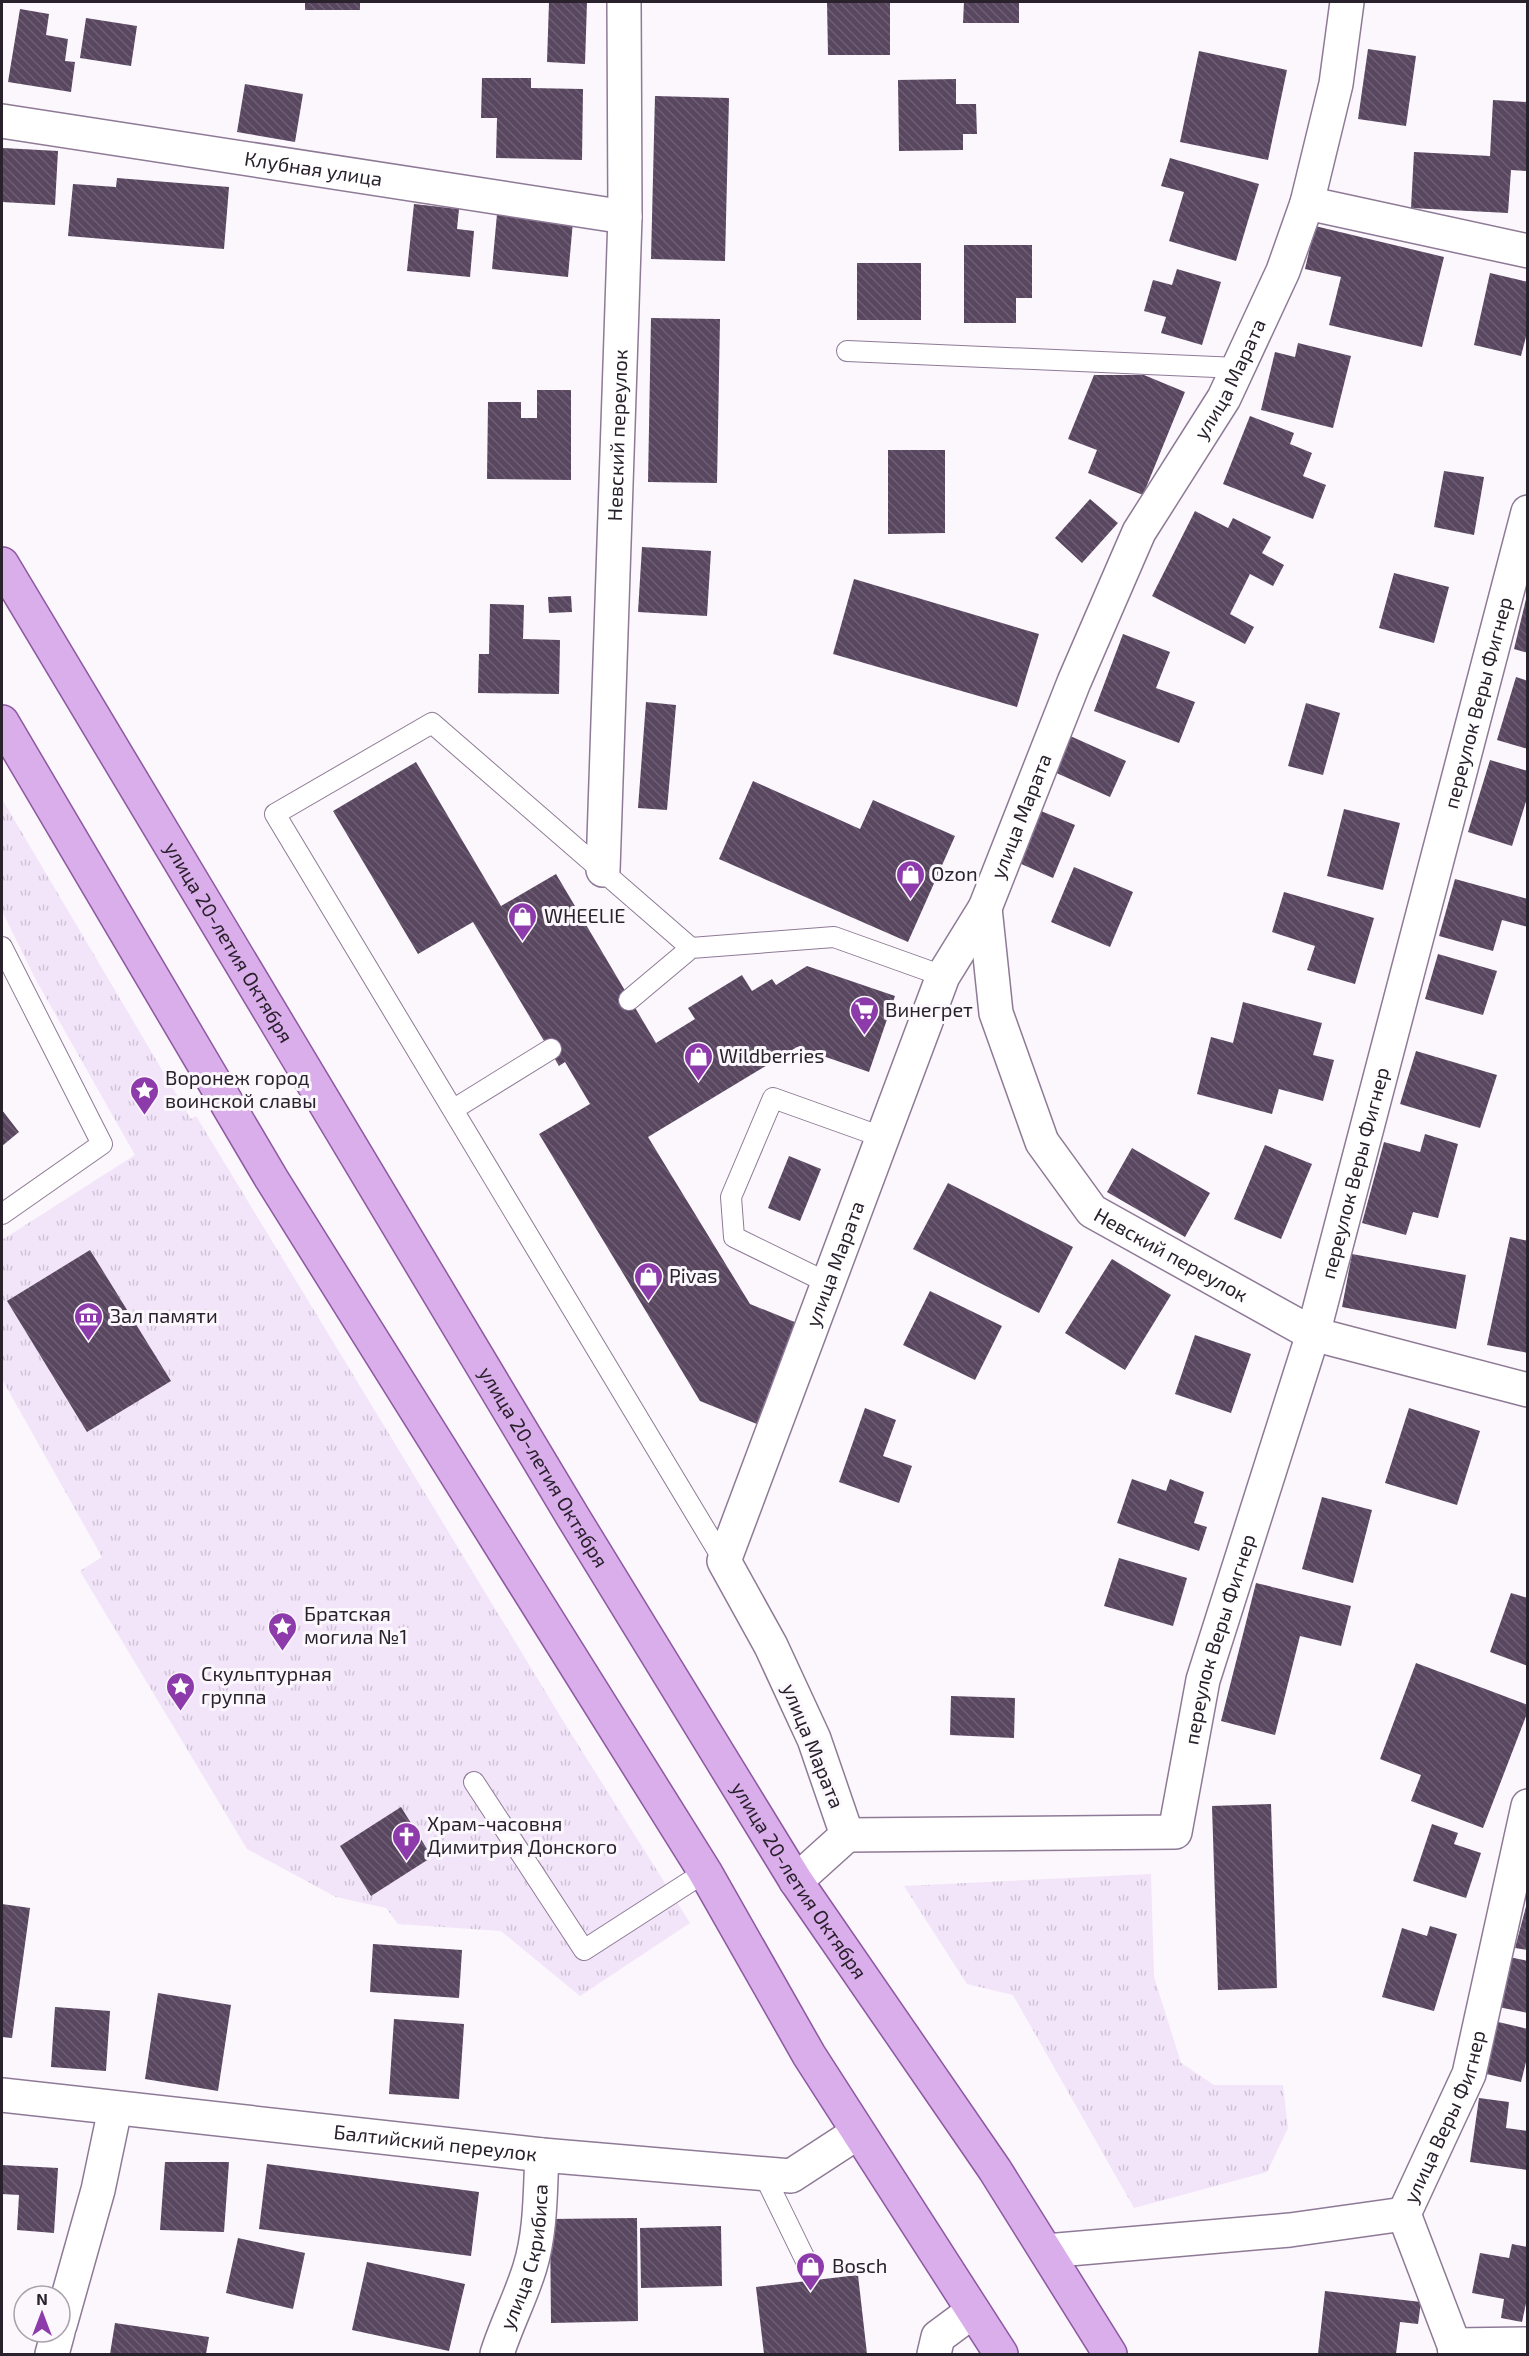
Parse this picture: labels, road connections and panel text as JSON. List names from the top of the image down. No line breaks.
{"streets":{"main road":["улица 20-летия Октября"],"street":["Клубная улица","улица Марата","Невский переулок","переулок Веры Фигнер","улица Веры Фигнер","Балтийский переулок","улица Скрибиса"]},"crossings":[["Клубная улица","Невский переулок"],["улица Марата","Невский переулок"],["улица Марата","переулок Веры Фигнер"],["Невский переулок","переулок Веры Фигнер"],["улица 20-летия Октября","улица Веры Фигнер"],["Балтийский переулок","улица Скрибиса"]],"places":{"shop":["Ozon","WHEELIE","Wildberries","Pivas","Bosch"],"supermarket":["Винегрет"],"place":["Воронеж город воинской славы","Братская могила №1","Скульптурная группа"],"museum":["Зал памяти"],"church":["Храм-часовня Димитрия Донского"]},"north":"top"}
